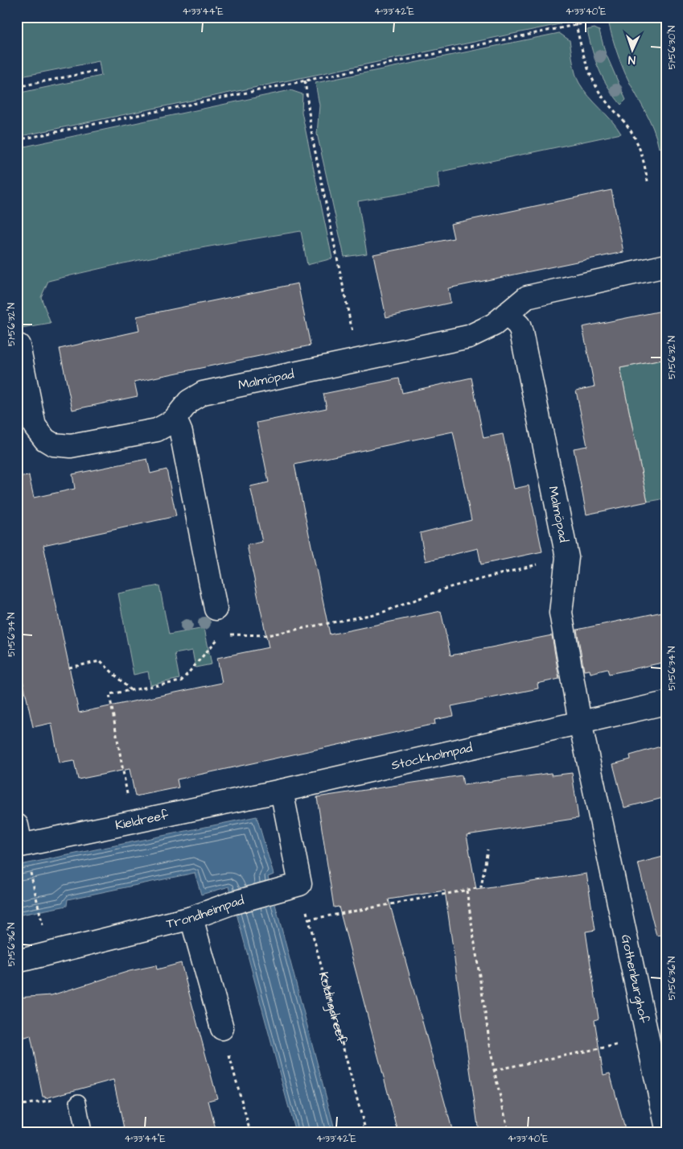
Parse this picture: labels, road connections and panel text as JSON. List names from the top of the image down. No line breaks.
{"streets":{"street":["Malmöpad","Stockholmpad","Kieldreef","Trondheimpad","Gothenburghof"],"path":["Koldingdreef"]},"crossings":[["Malmöpad","Stockholmpad"],["Malmöpad","Gothenburghof"],["Stockholmpad","Kieldreef"],["Stockholmpad","Gothenburghof"],["Trondheimpad","Koldingdreef"]],"north":"bottom","coordinates":["4°33'44\"E","4°33'42\"E","4°33'40\"E","51°56'30\"N","51°56'32\"N","51°56'34\"N","51°56'36\"N"]}
